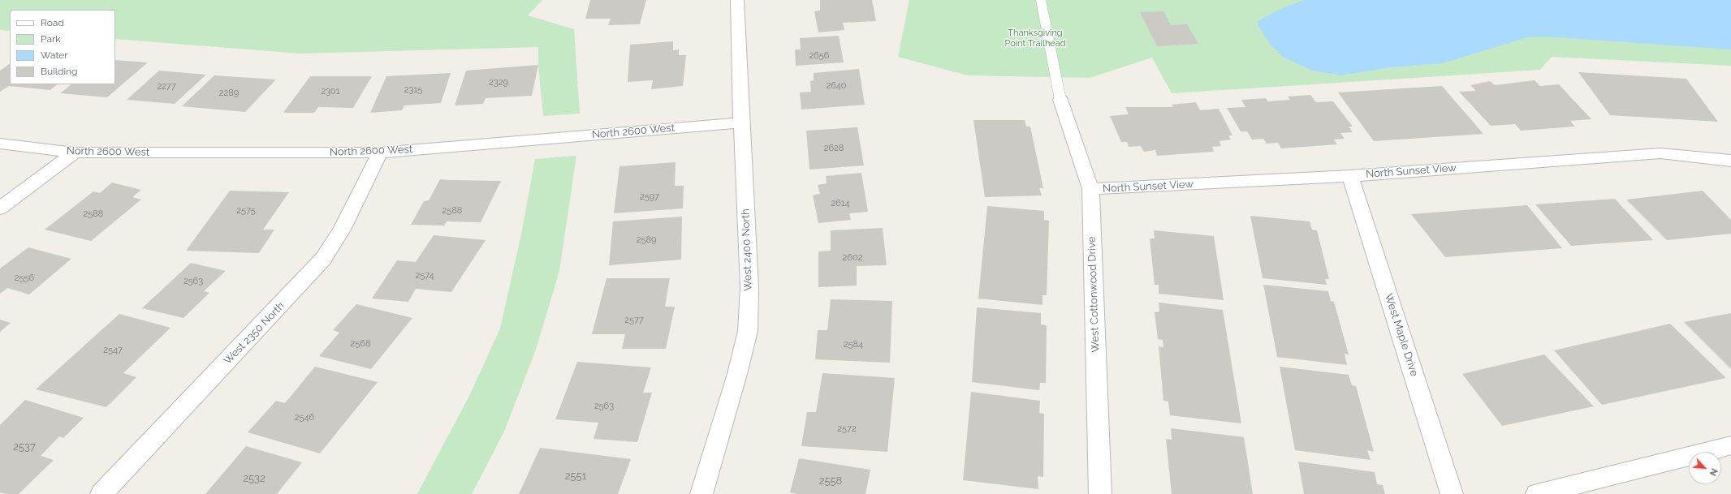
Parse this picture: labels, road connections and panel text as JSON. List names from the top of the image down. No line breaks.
{"streets":{"street":["North 2600 West","North Sunset View","West 2400 North","West Cottonwood Drive","West 2350 North","West Maple Drive"]},"crossings":[["North 2600 West","West 2400 North"],["North 2600 West","West 2350 North"],["North Sunset View","West Cottonwood Drive"],["North Sunset View","West Maple Drive"]],"parks":["Thanksgiving Point Trailhead"],"house_numbers":["2656","2329","2640","2277","2315","2301","2289","2628","2597","2614","2575","2588","2588","2589","2602","2574","2556","2563","2577","2568","2584","2547","2563","2546","2572","2537","2551","2532","2558"],"legend":["Road","Park","Water","Building"],"north":"bottom right"}
